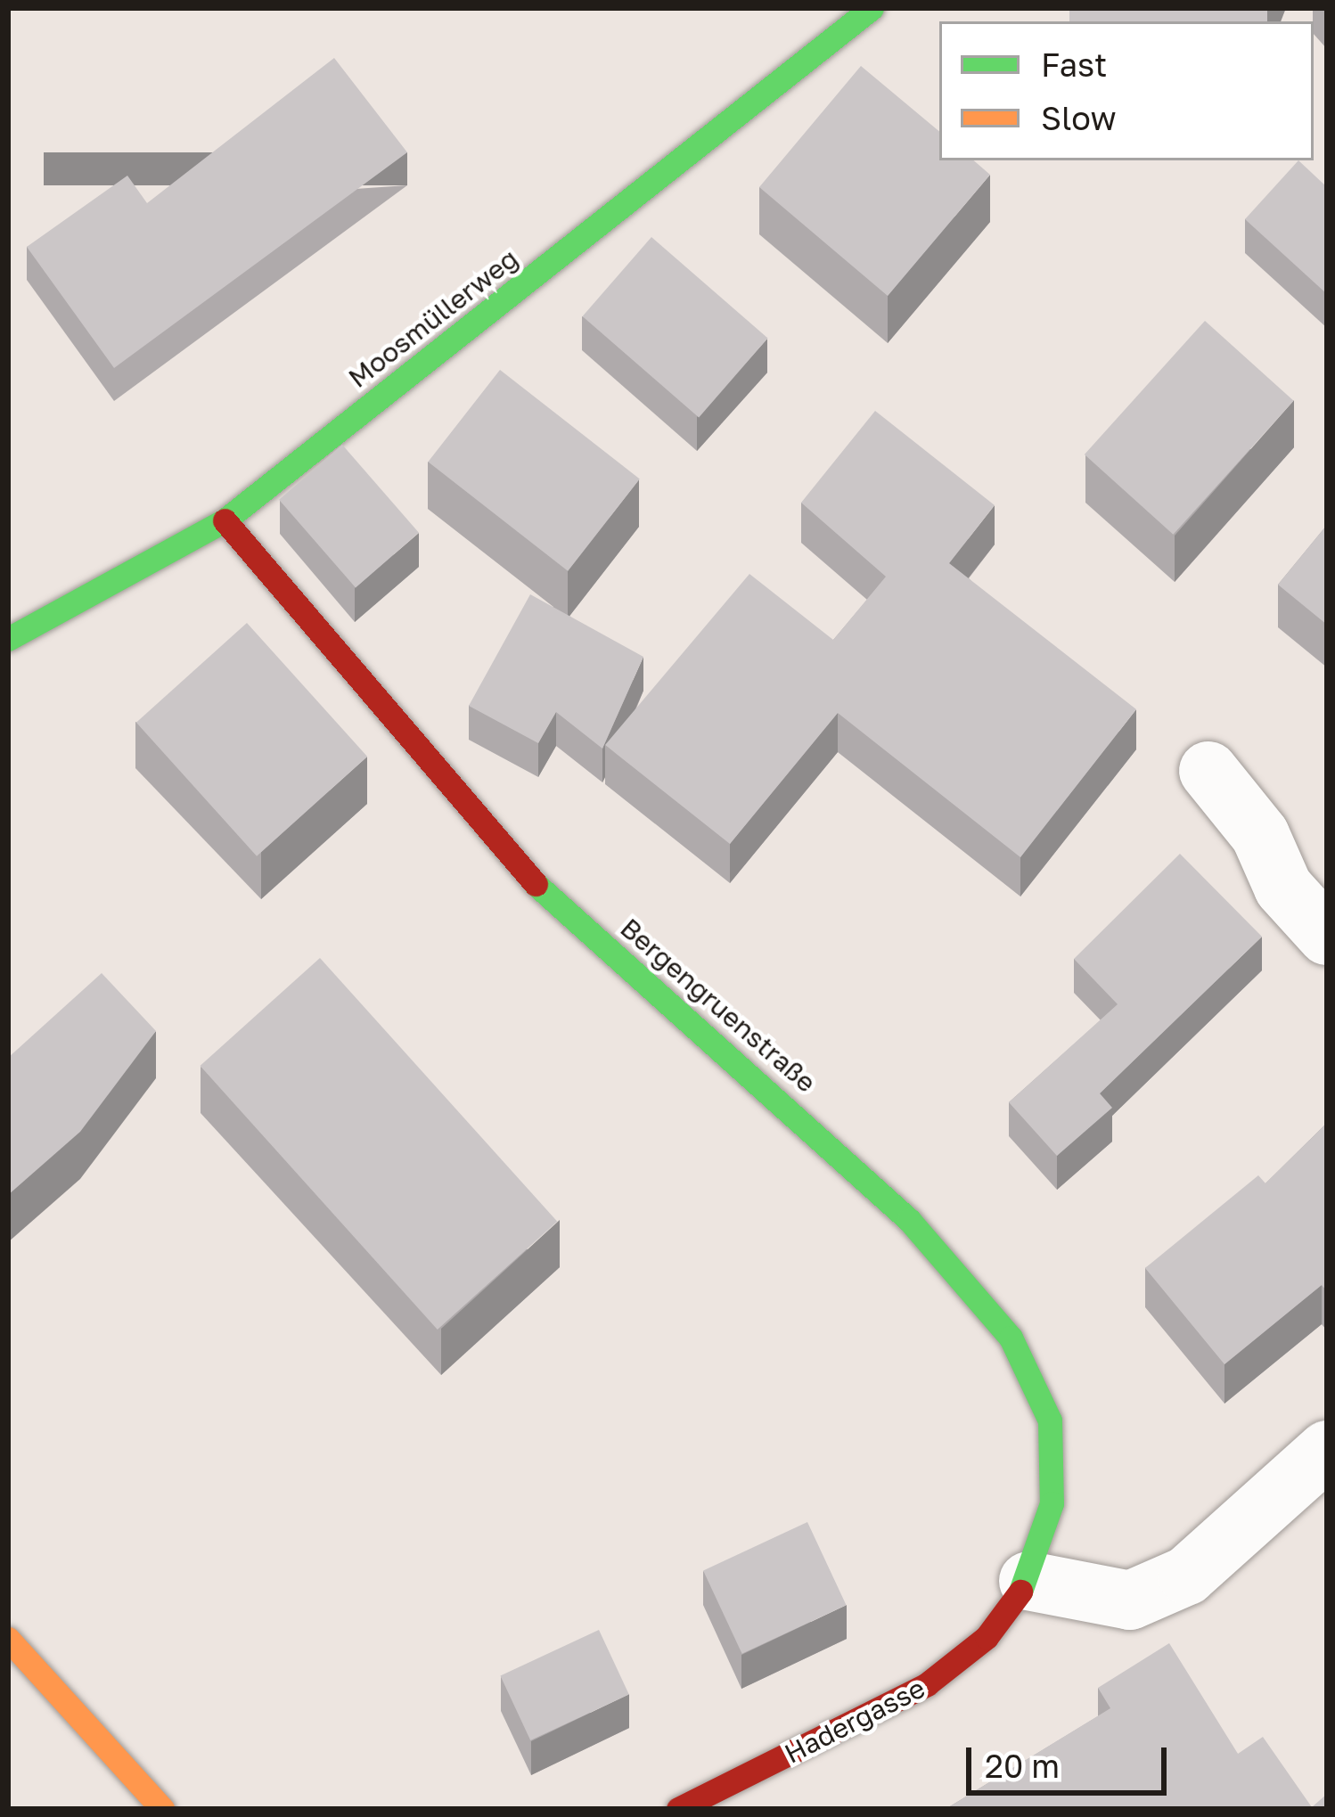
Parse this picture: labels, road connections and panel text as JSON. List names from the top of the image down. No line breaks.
{"streets":{"street":["Moosmüllerweg","Bergengruenstraße","Hadergasse"]},"crossings":[["Moosmüllerweg","Bergengruenstraße"],["Bergengruenstraße","Hadergasse"]],"legend":["Fast","Slow"],"scale_bar":"20 m"}
